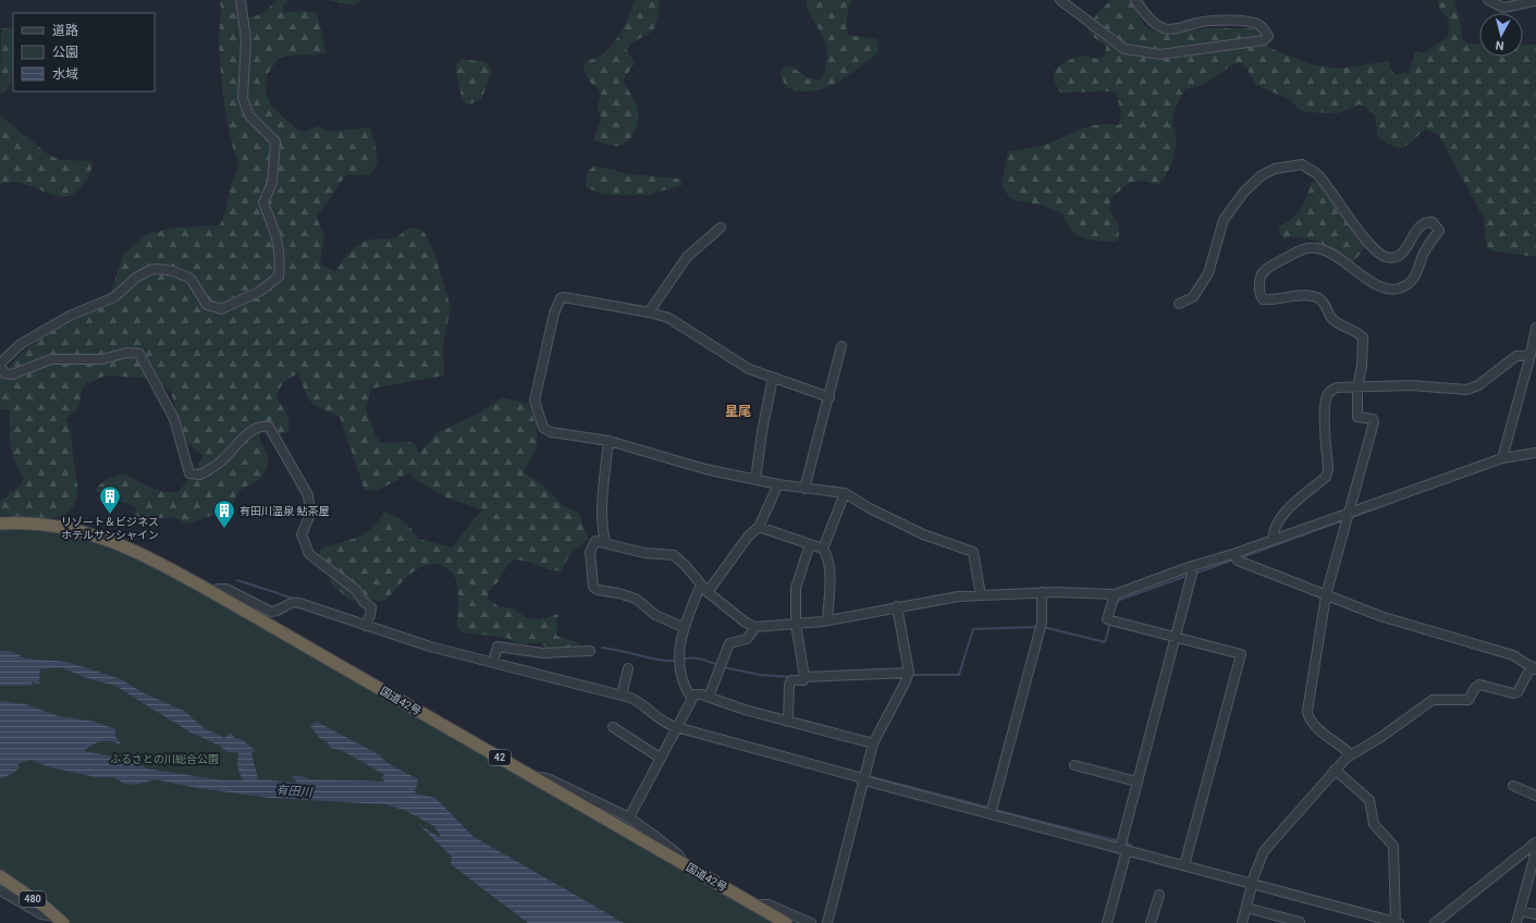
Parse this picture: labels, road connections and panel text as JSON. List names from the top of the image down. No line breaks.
{"streets":{"highway":["国道42号","42","480"]},"districts":["星尾"],"water":["有田川"],"parks":["ふるさとの川総合公園"],"places":{"building":["リゾート＆ビジネス ホテルサンシャイン","有田川温泉 鮎茶屋"]},"legend":["道路","公園","水域"],"north":"bottom"}
